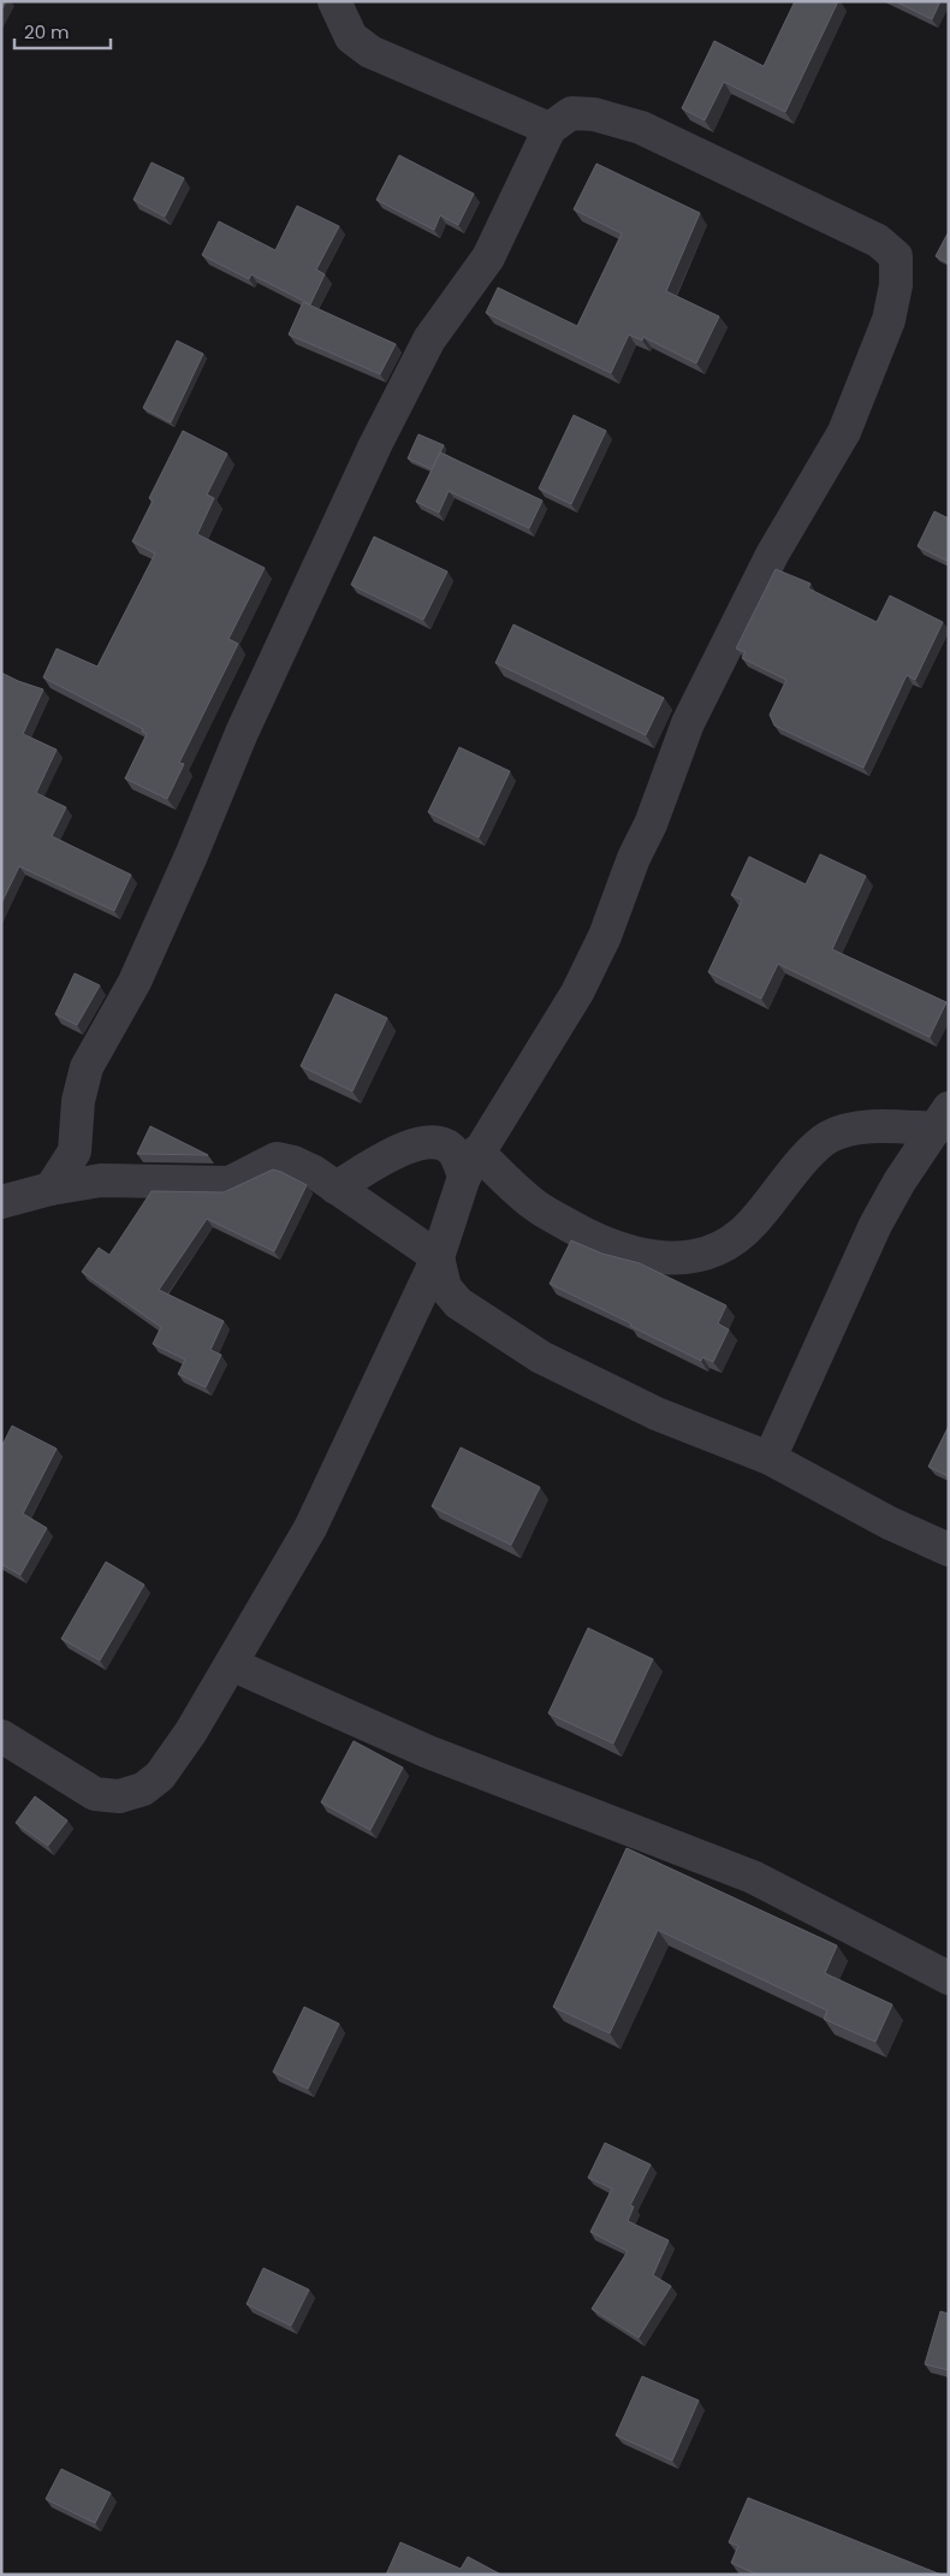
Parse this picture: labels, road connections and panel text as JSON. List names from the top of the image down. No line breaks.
{"scale_bar":"20 m"}
